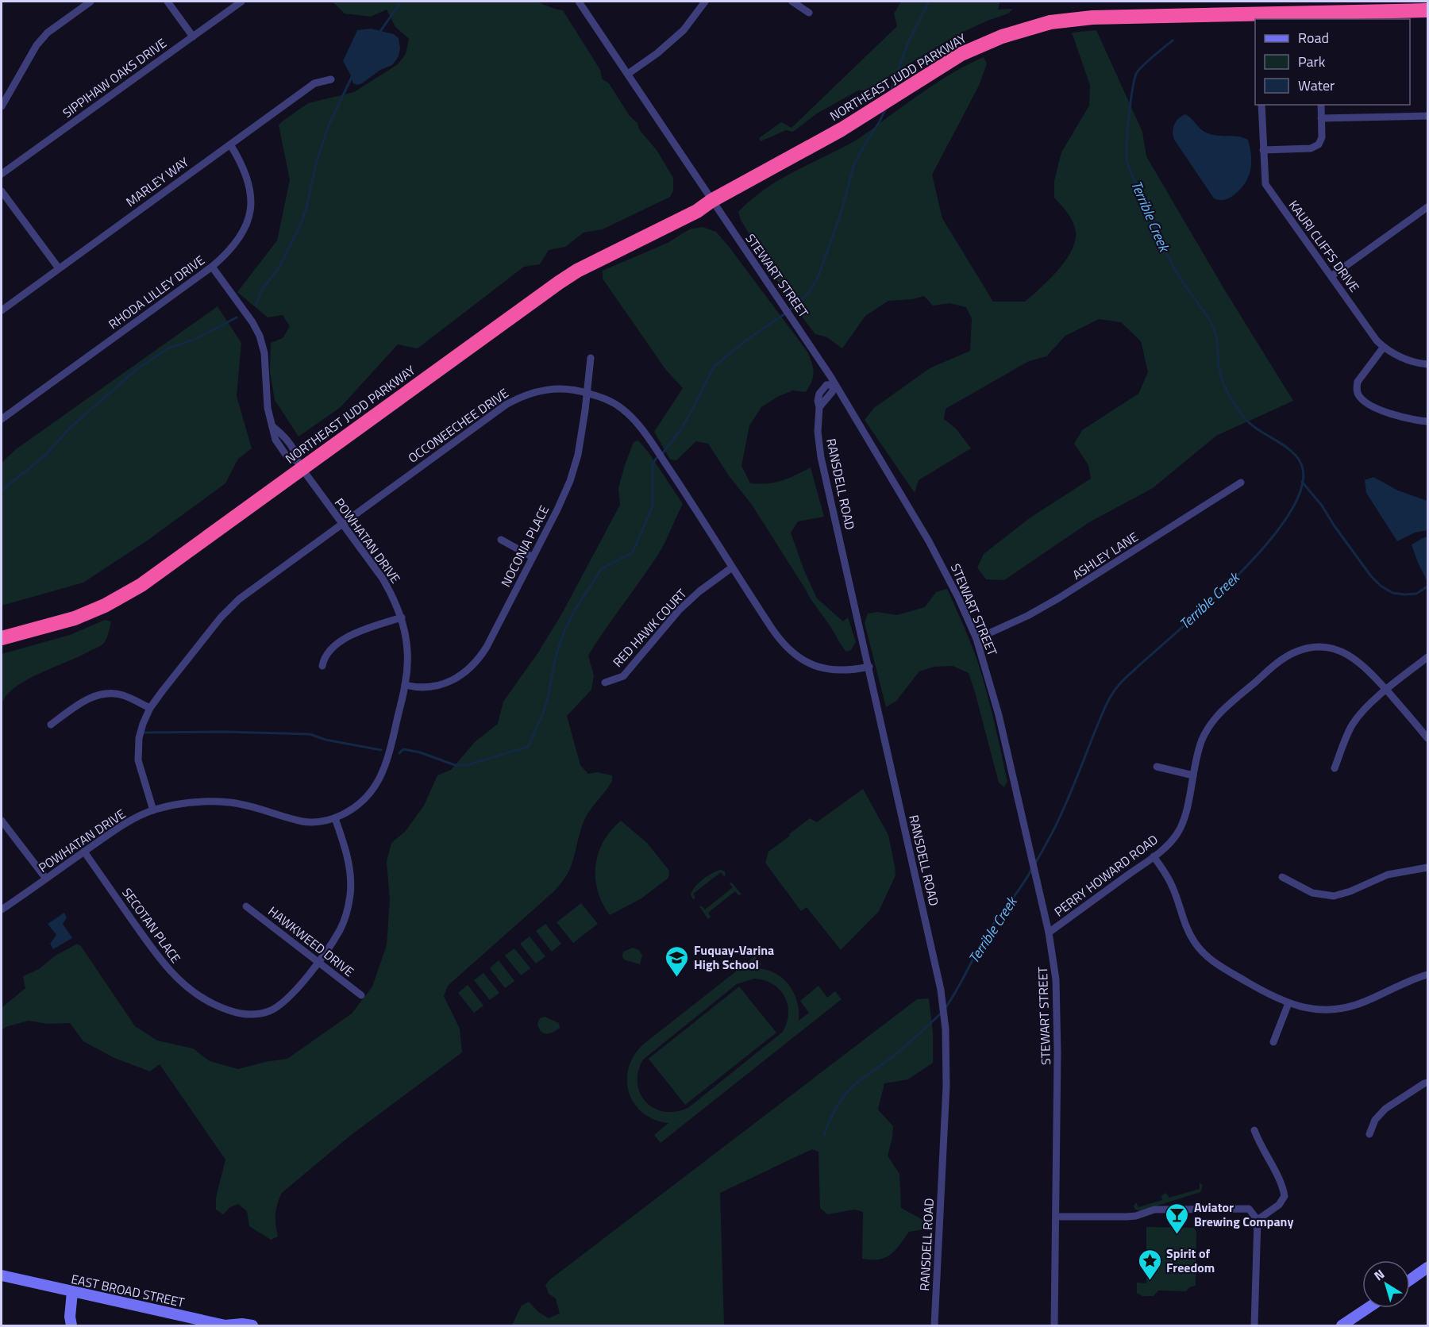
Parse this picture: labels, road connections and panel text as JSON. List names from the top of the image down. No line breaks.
{"streets":{"highway":["NORTHEAST JUDD PARKWAY"],"main road":["EAST BROAD STREET"],"street":["SIPPIHAW OAKS DRIVE","MARLEY WAY","KAURI CLIFFS DRIVE","STEWART STREET","RHODA LILLEY DRIVE","OCCONEECHEE DRIVE","RANSDELL ROAD","POWHATAN DRIVE","NOCONIA PLACE","ASHLEY LANE","RED HAWK COURT","PERRY HOWARD ROAD","SECOTAN PLACE","HAWKWEED DRIVE"]},"crossings":[["NORTHEAST JUDD PARKWAY","STEWART STREET"],["NORTHEAST JUDD PARKWAY","POWHATAN DRIVE"],["MARLEY WAY","RHODA LILLEY DRIVE"],["STEWART STREET","RANSDELL ROAD"],["STEWART STREET","ASHLEY LANE"],["STEWART STREET","PERRY HOWARD ROAD"],["RHODA LILLEY DRIVE","POWHATAN DRIVE"],["OCCONEECHEE DRIVE","RANSDELL ROAD"],["OCCONEECHEE DRIVE","POWHATAN DRIVE"],["OCCONEECHEE DRIVE","NOCONIA PLACE"],["OCCONEECHEE DRIVE","RED HAWK COURT"],["POWHATAN DRIVE","NOCONIA PLACE"],["POWHATAN DRIVE","SECOTAN PLACE"],["SECOTAN PLACE","HAWKWEED DRIVE"]],"water":["Terrible Creek"],"places":{"school or university":["Fuquay-Varina High School"],"bar":["Aviator Brewing Company"],"place":["Spirit of Freedom"]},"legend":["Road","Park","Water"],"north":"top left"}
